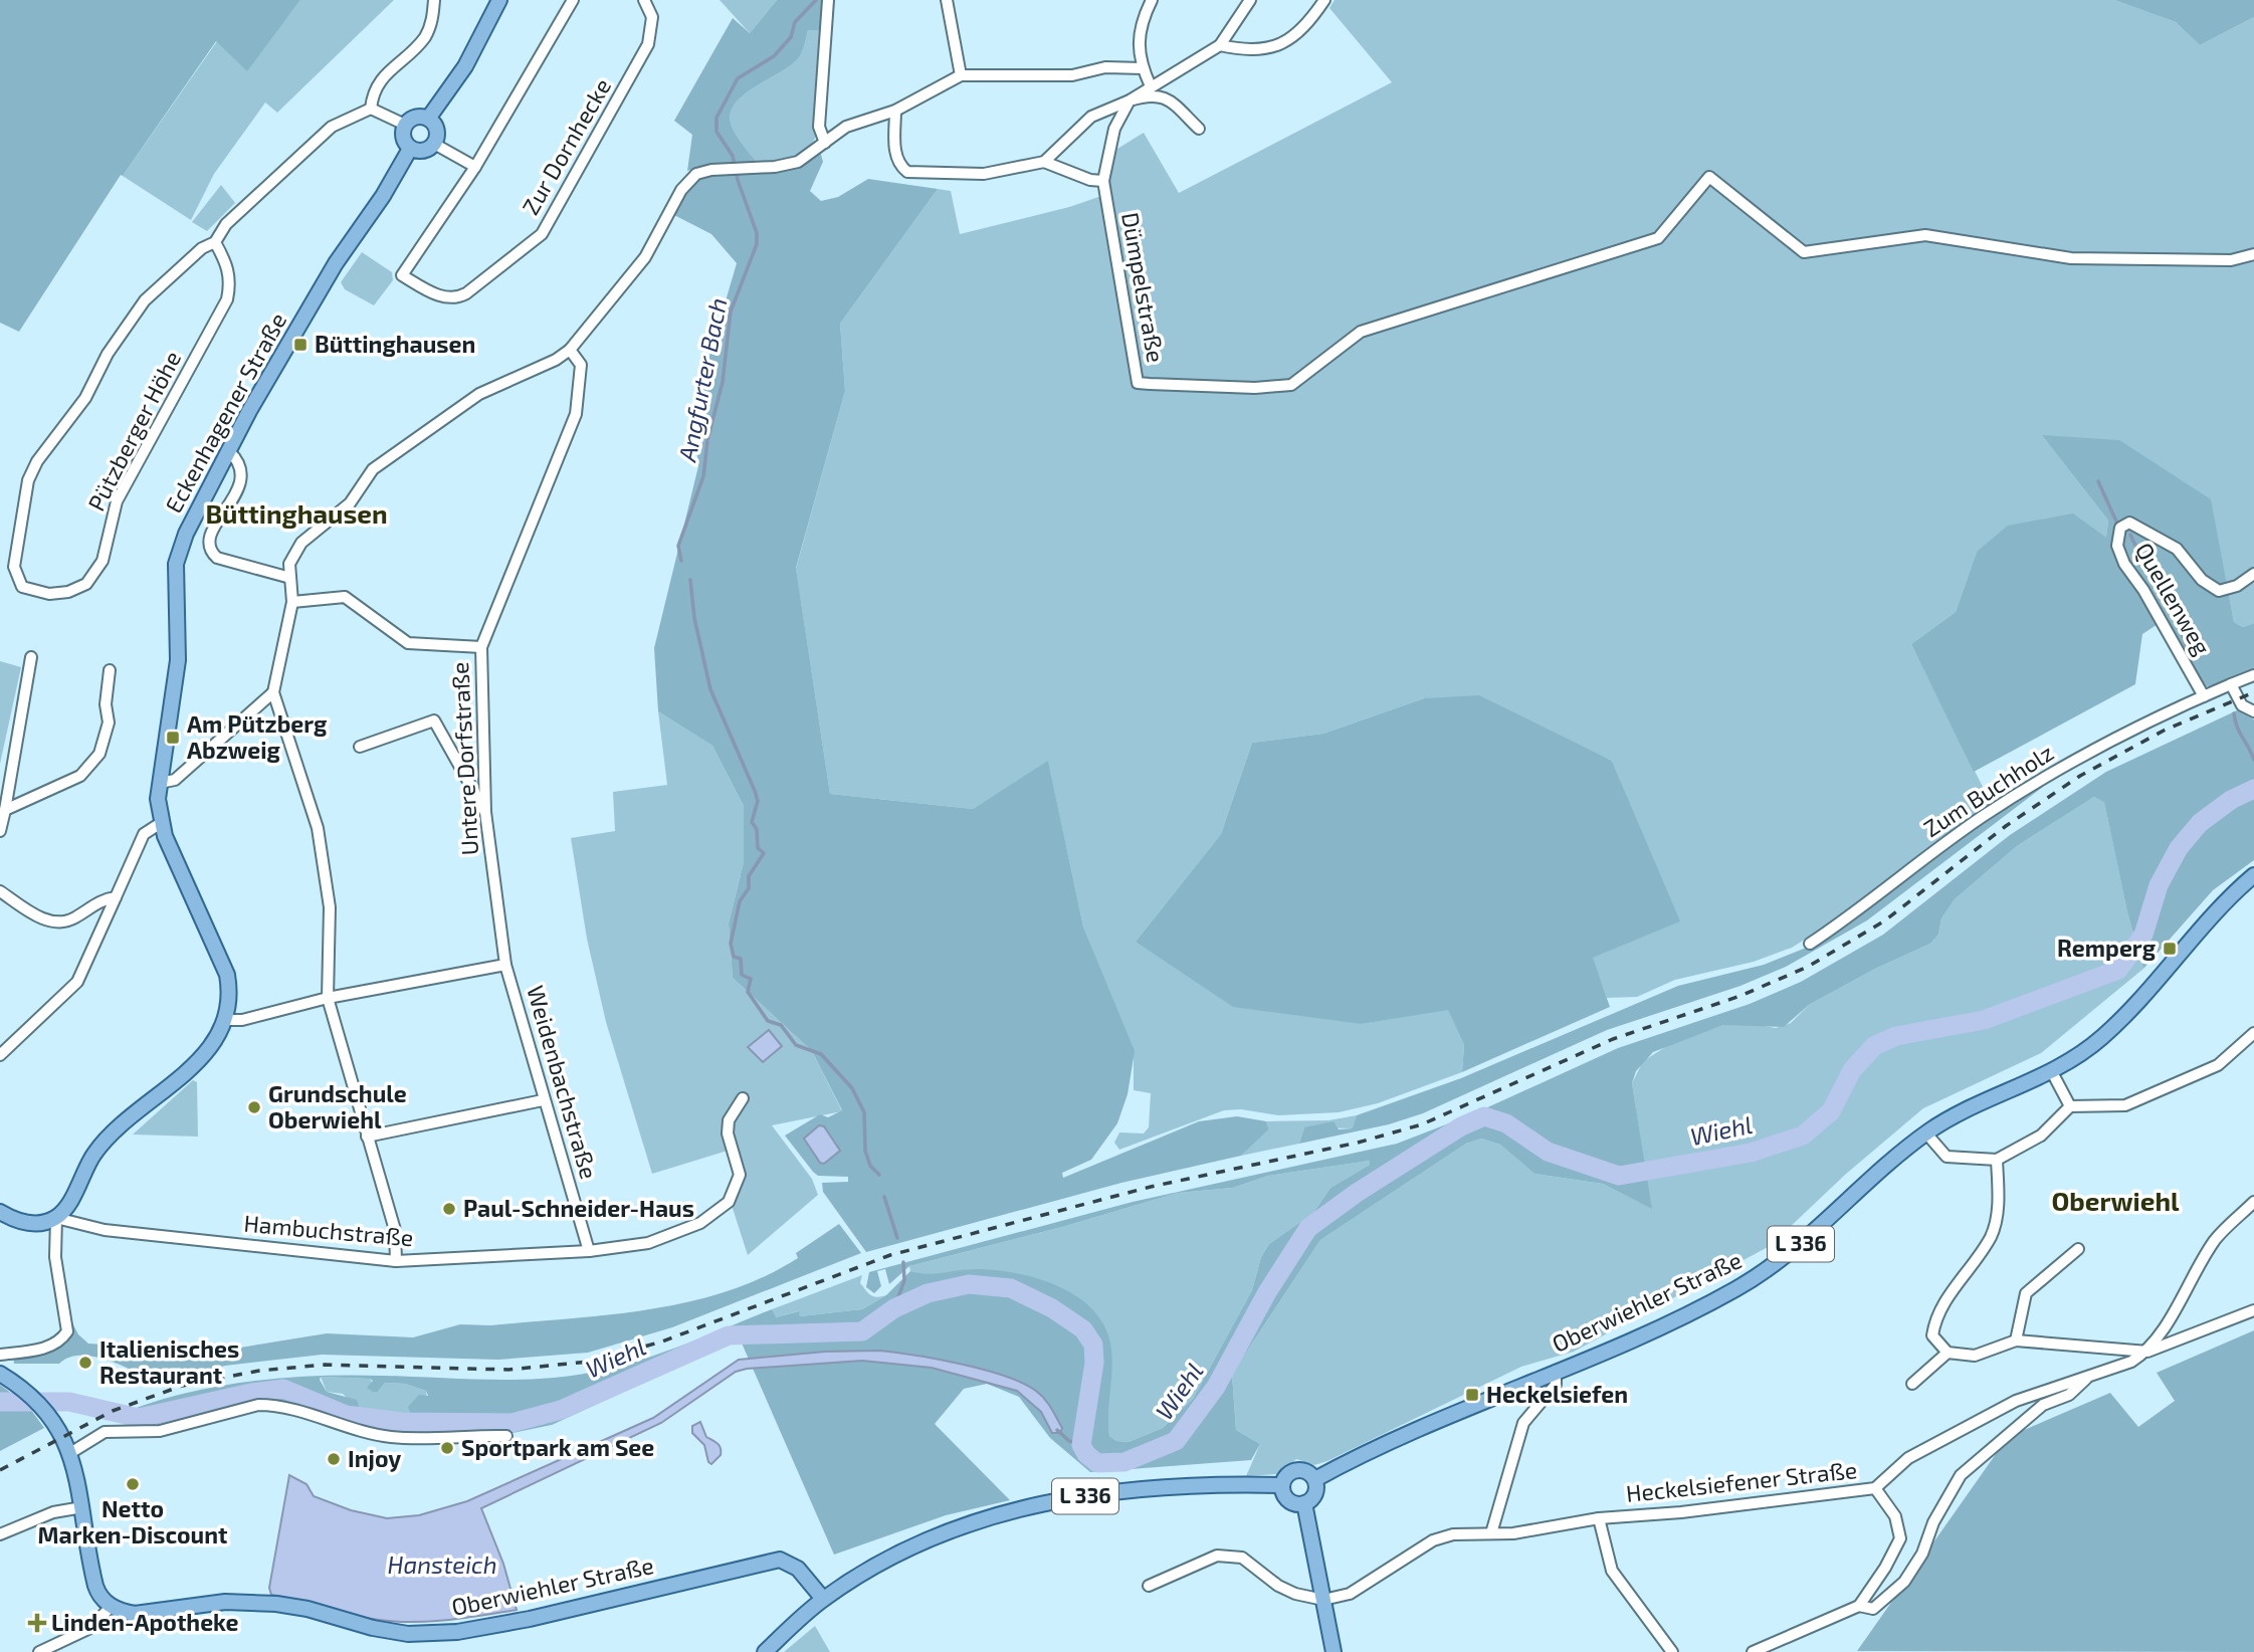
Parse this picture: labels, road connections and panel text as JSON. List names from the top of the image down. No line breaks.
{"streets":{"main road":["Eckenhagener Straße","L 336","Oberwiehler Straße"],"street":["Zur Dornhecke","Dümpelstraße","Pützberger Höhe","Quellenweg","Untere Dorfstraße","Zum Buchholz","Weidenbachstraße","Hambuchstraße","Heckelsiefener Straße"]},"crossings":[["Eckenhagener Straße","Hambuchstraße"],["Quellenweg","Zum Buchholz"],["Untere Dorfstraße","Weidenbachstraße"],["Weidenbachstraße","Hambuchstraße"],["L 336","Oberwiehler Straße"]],"districts":["Büttinghausen","Oberwiehl"],"water":["Angfurter Bach","Wiehl","Hansteich"],"places":{"transit":["Büttinghausen","Am Pützberg Abzweig","Remperg","Heckelsiefen"],"other":["Grundschule Oberwiehl","Paul-Schneider-Haus","Italienisches Restaurant","Sportpark am See","Injoy","Netto Marken-Discount"],"health":["Linden-Apotheke"]}}
